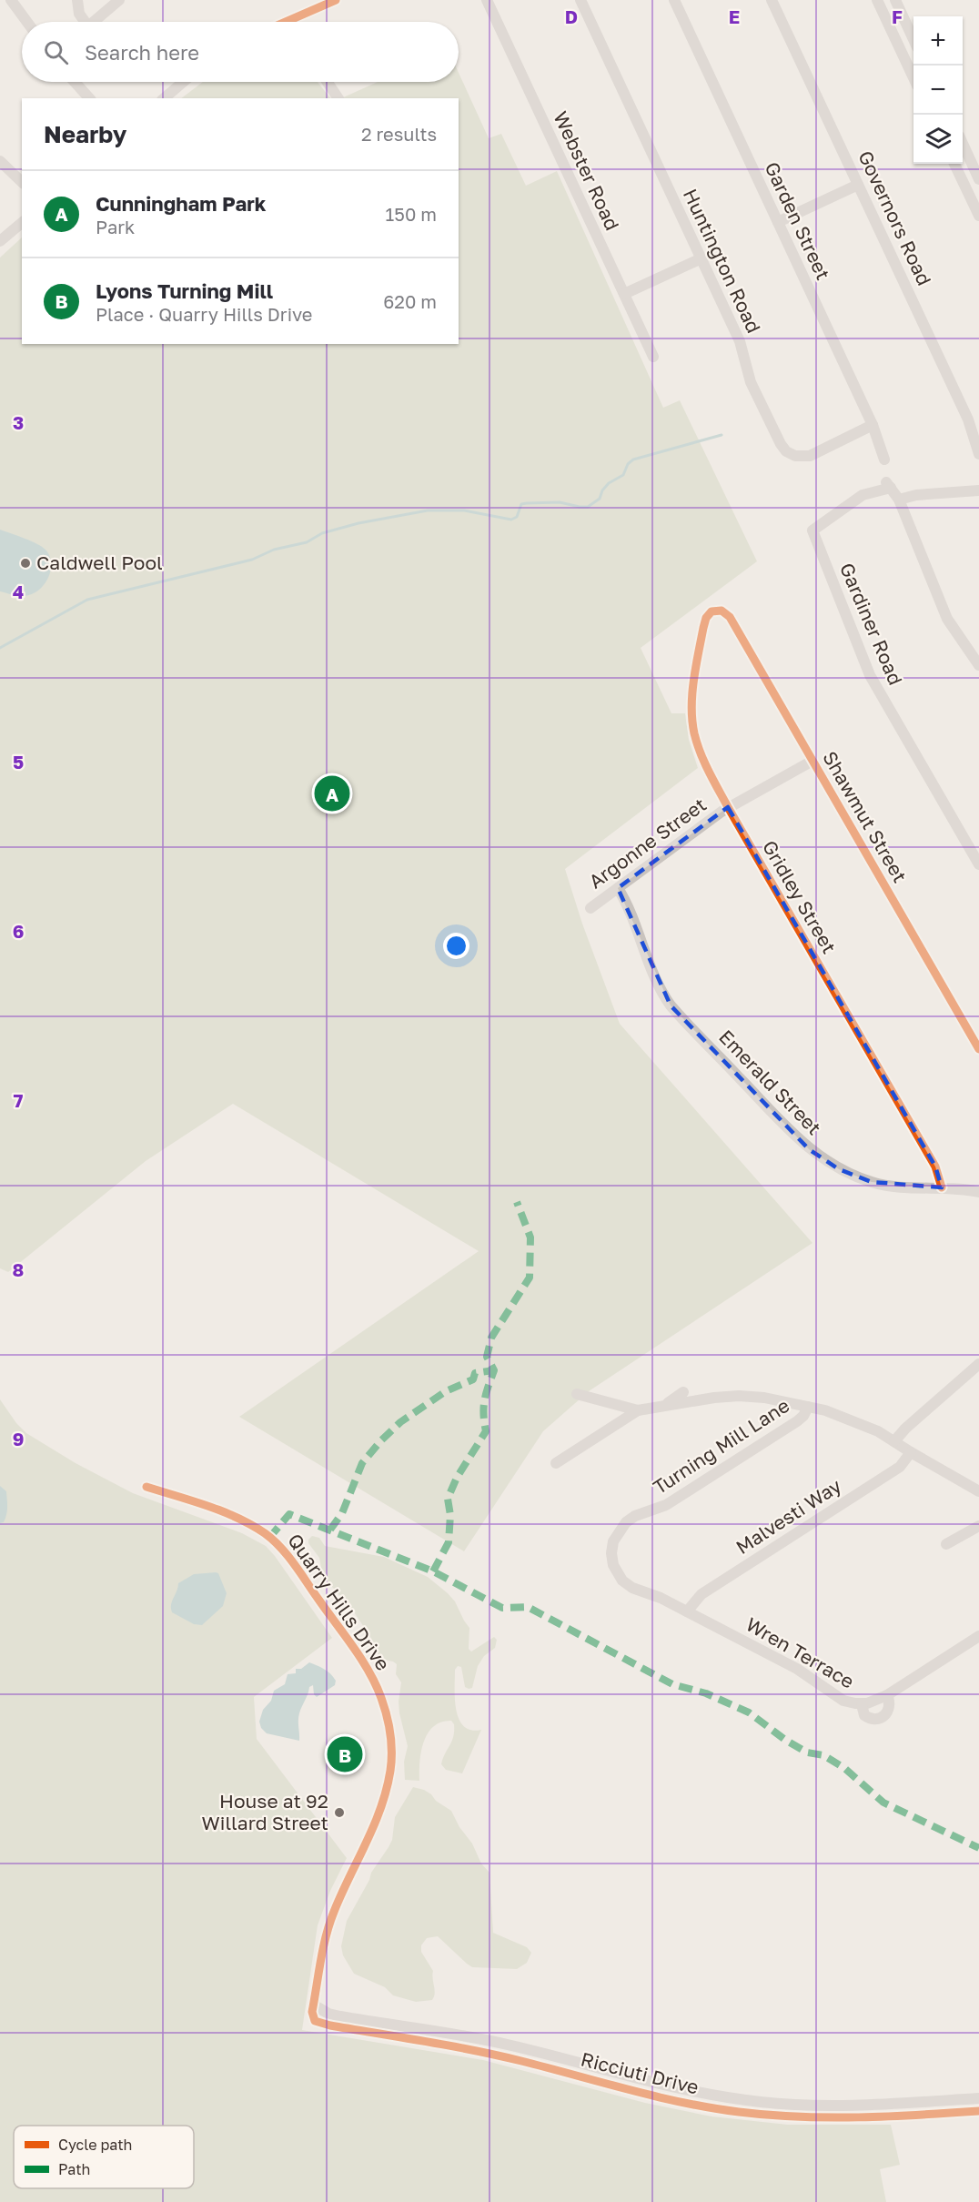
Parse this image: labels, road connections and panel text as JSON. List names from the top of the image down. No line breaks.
{"streets":{"street":["Webster Road","Governors Road","Garden Street","Huntington Road","Gardiner Road","Shawmut Street","Argonne Street","Gridley Street","Emerald Street","Turning Mill Lane","Malvesti Way","Quarry Hills Drive","Wren Terrace","Ricciuti Drive"]},"crossings":[["Garden Street","Huntington Road"],["Shawmut Street","Argonne Street"],["Shawmut Street","Gridley Street"],["Argonne Street","Gridley Street"],["Argonne Street","Emerald Street"],["Gridley Street","Emerald Street"],["Turning Mill Lane","Malvesti Way"],["Turning Mill Lane","Wren Terrace"],["Malvesti Way","Wren Terrace"],["Quarry Hills Drive","Ricciuti Drive"]],"places":["Caldwell Pool","House at 92 Willard Street"],"legend":["Cycle path","Path"],"page":{"map_buttons":["+","−"],"search":"Search here","heading":["Nearby","2 results"],"list":[{"mark":"A","name":"Cunningham Park","note":"Park","value":"150 m"},{"mark":"B","name":"Lyons Turning Mill","note":"Place · Quarry Hills Drive","value":"620 m"}],"pins":["A","B"]},"grid":{"columns":["D","E","F"],"rows":["3","4","5","6","7","8","9"]}}
